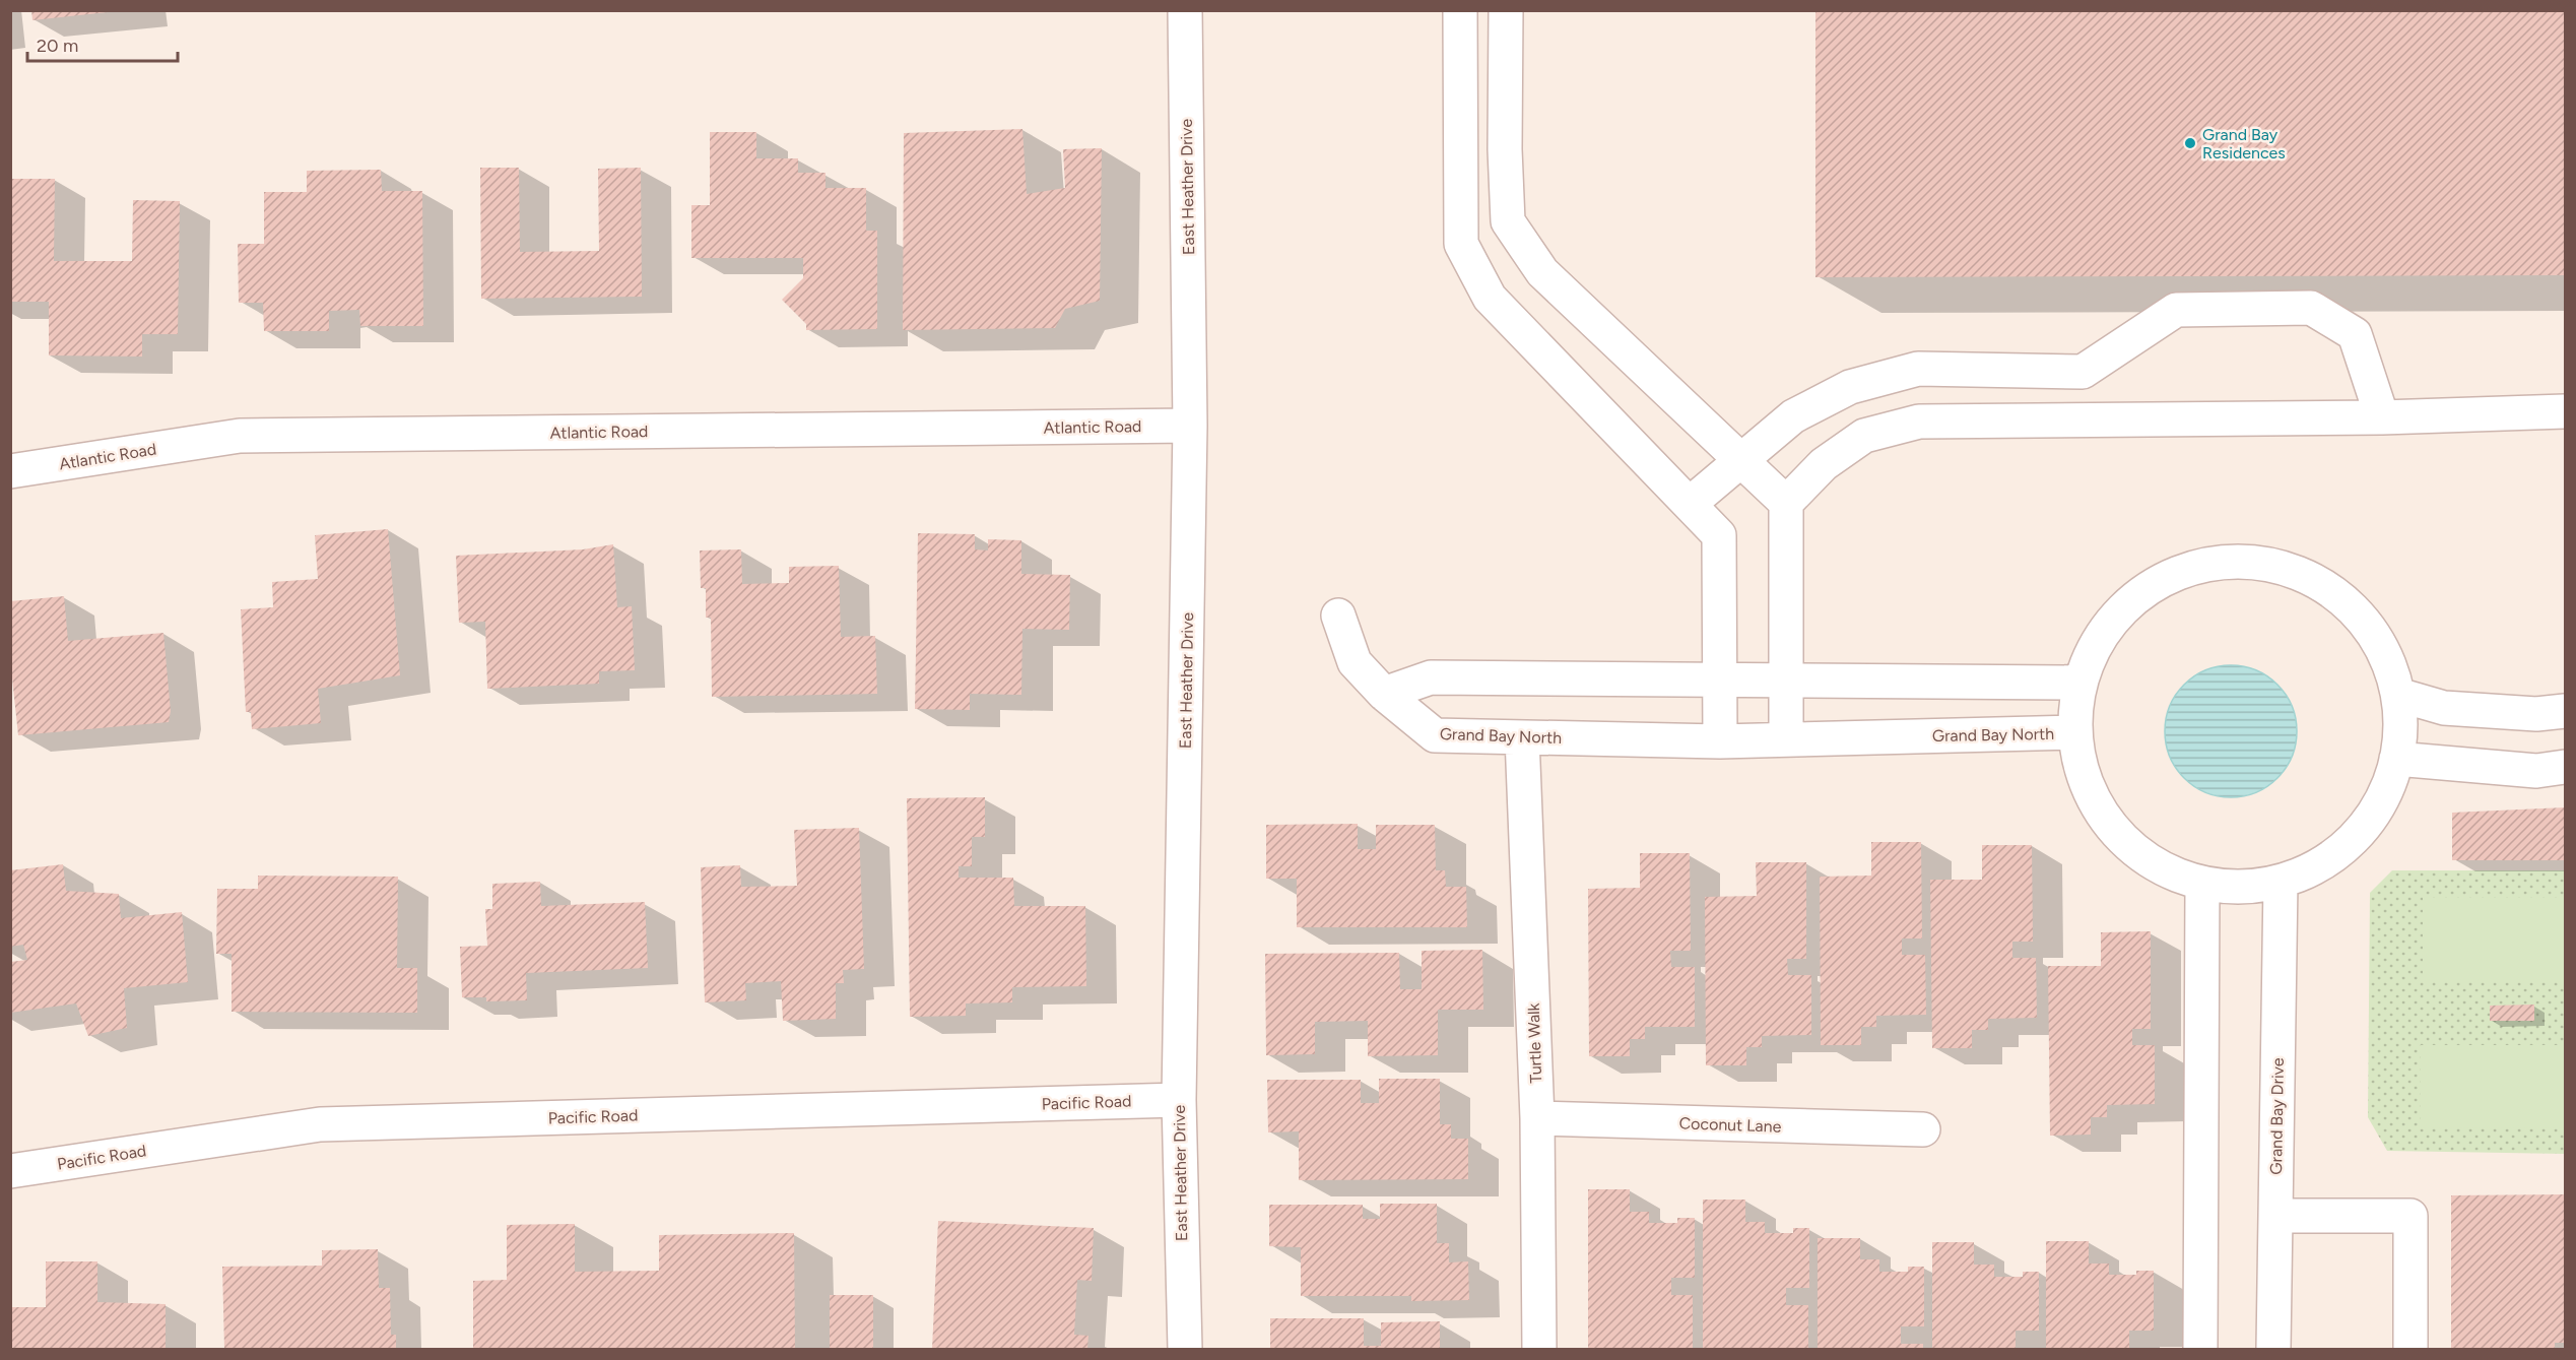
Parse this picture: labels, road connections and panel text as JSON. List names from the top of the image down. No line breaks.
{"streets":{"street":["East Heather Drive","Atlantic Road","Grand Bay North","Turtle Walk","Pacific Road","Grand Bay Drive","Coconut Lane"]},"crossings":[["East Heather Drive","Atlantic Road"],["East Heather Drive","Pacific Road"],["Grand Bay North","Turtle Walk"],["Turtle Walk","Coconut Lane"]],"places":["Grand Bay Residences"],"scale_bar":"20 m"}
